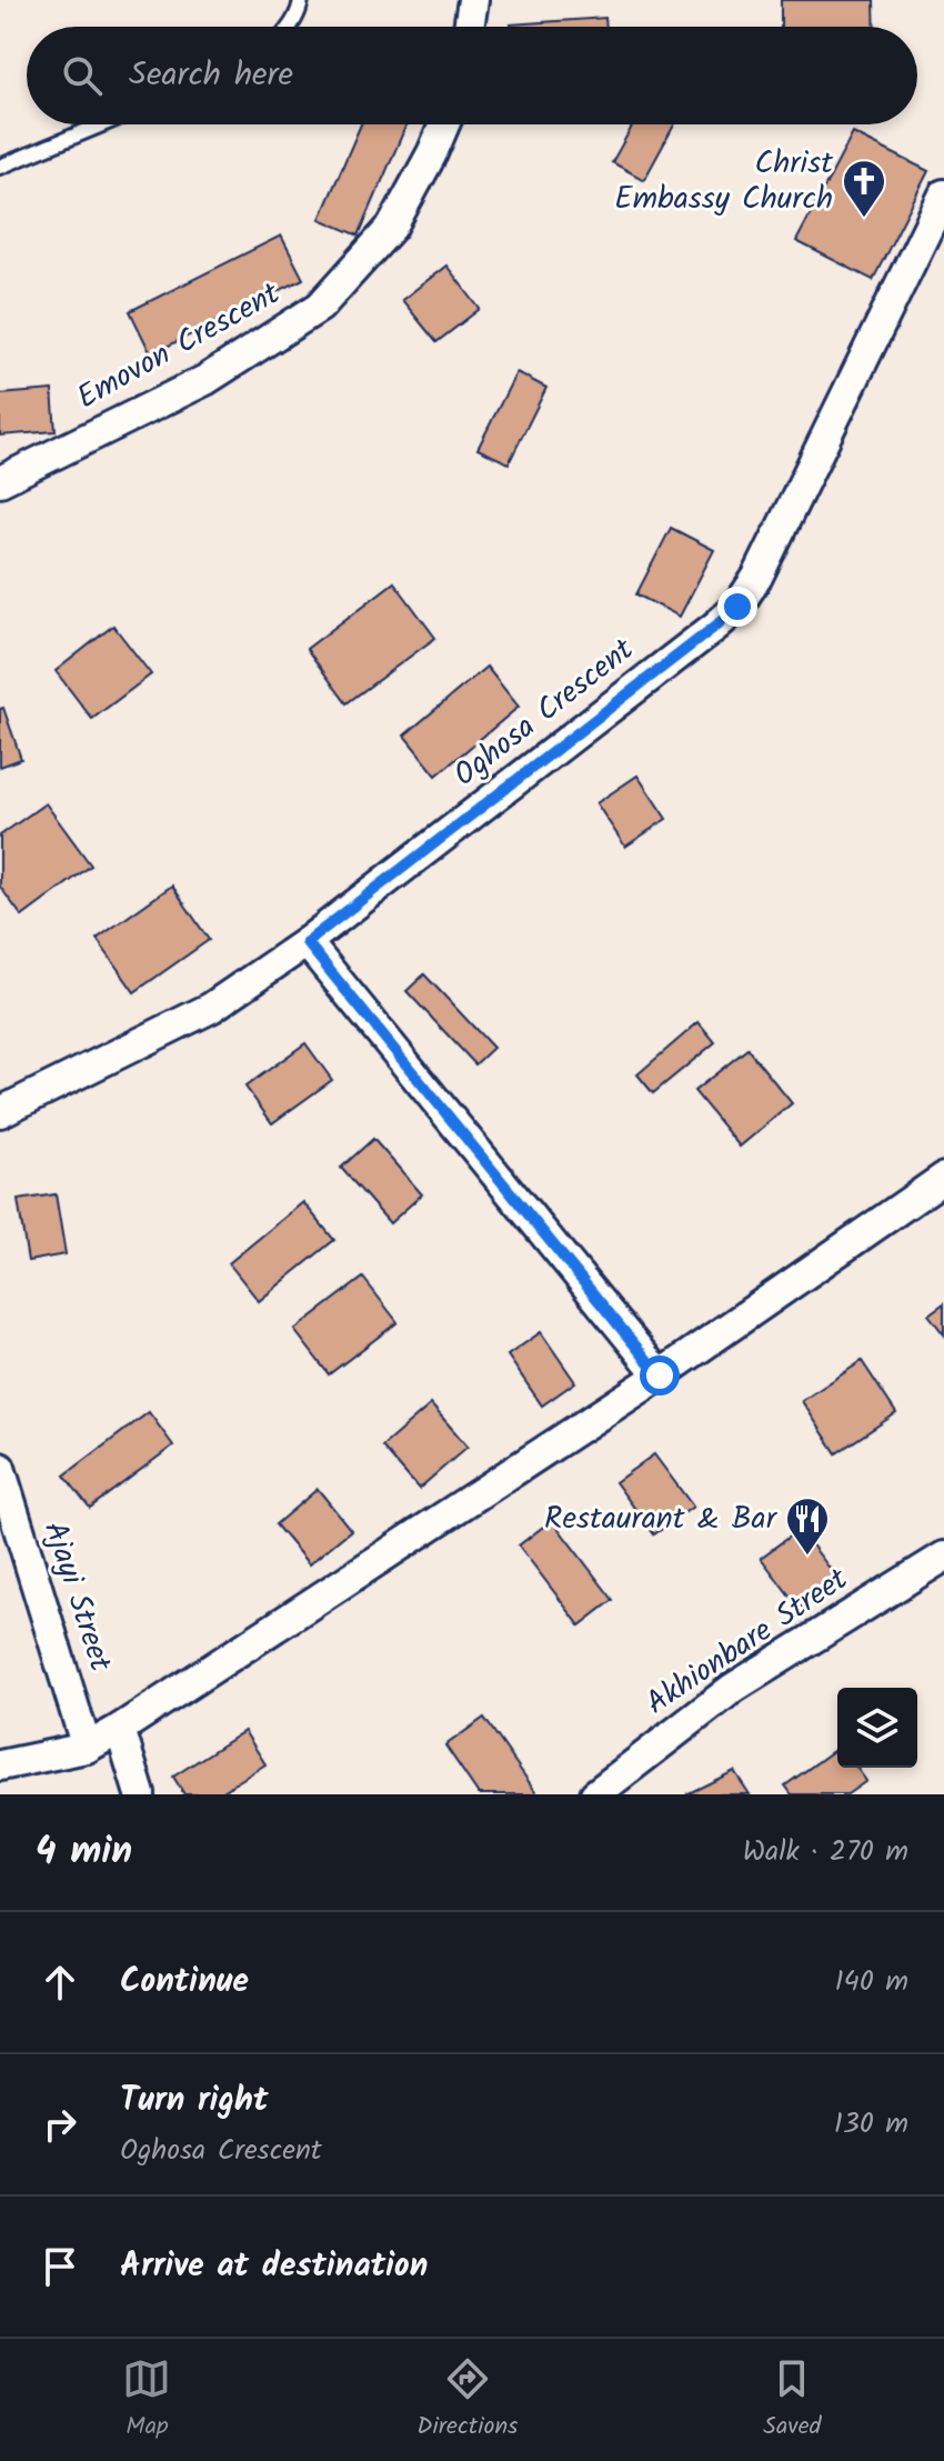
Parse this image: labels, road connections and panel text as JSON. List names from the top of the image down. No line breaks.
{"streets":{"street":["Emovon Crescent","Oghosa Crescent","Ajayi Street","Akhionbare Street"]},"places":{"church":["Christ Embassy Church"],"restaurant":["Restaurant & Bar"]},"page":{"search":"Search here","heading":["4 min","Walk · 270 m"],"list":[["Continue","140 m"],["Turn right","Oghosa Crescent","130 m"],"Arrive at destination"],"nav":["Map","Directions","Saved"]}}
